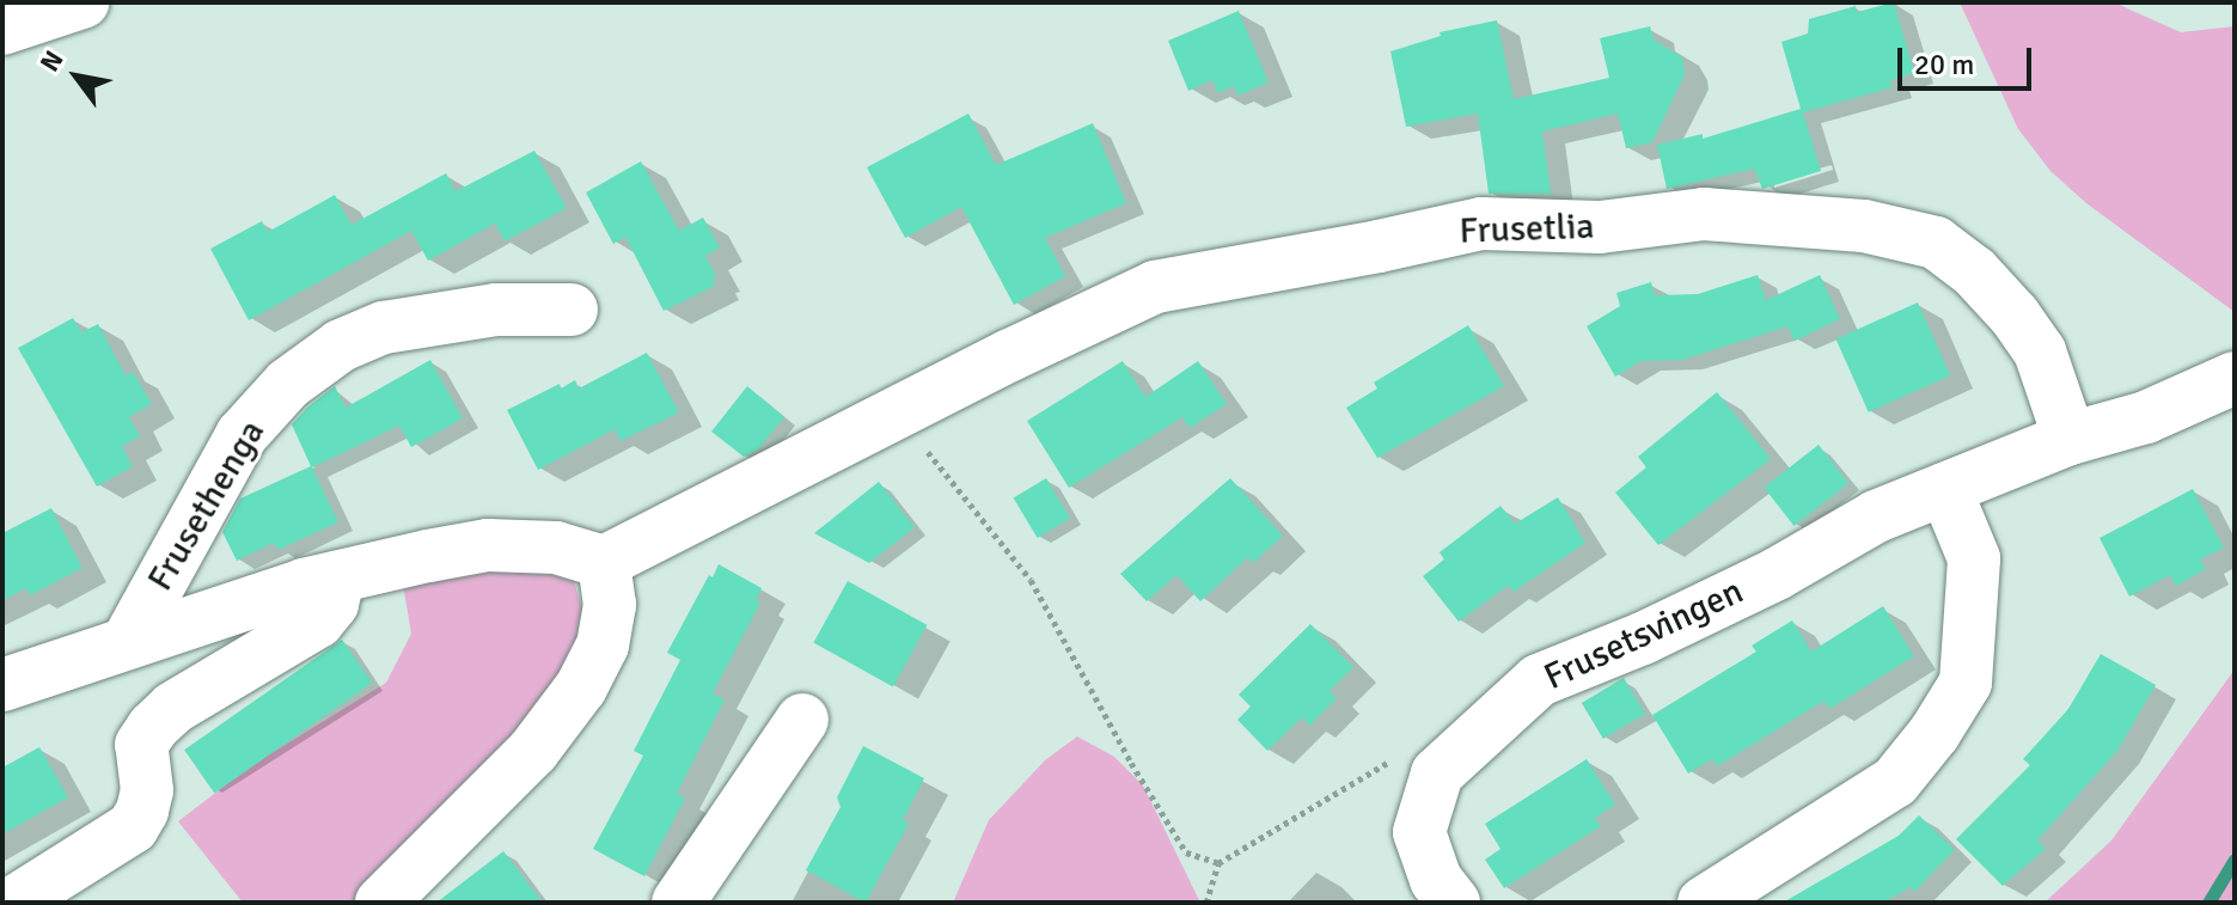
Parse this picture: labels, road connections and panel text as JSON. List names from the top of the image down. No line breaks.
{"streets":{"street":["Frusetlia","Frusethenga","Frusetsvingen"]},"crossings":[["Frusetlia","Frusetsvingen"]],"scale_bar":"20 m","north":"top left"}
